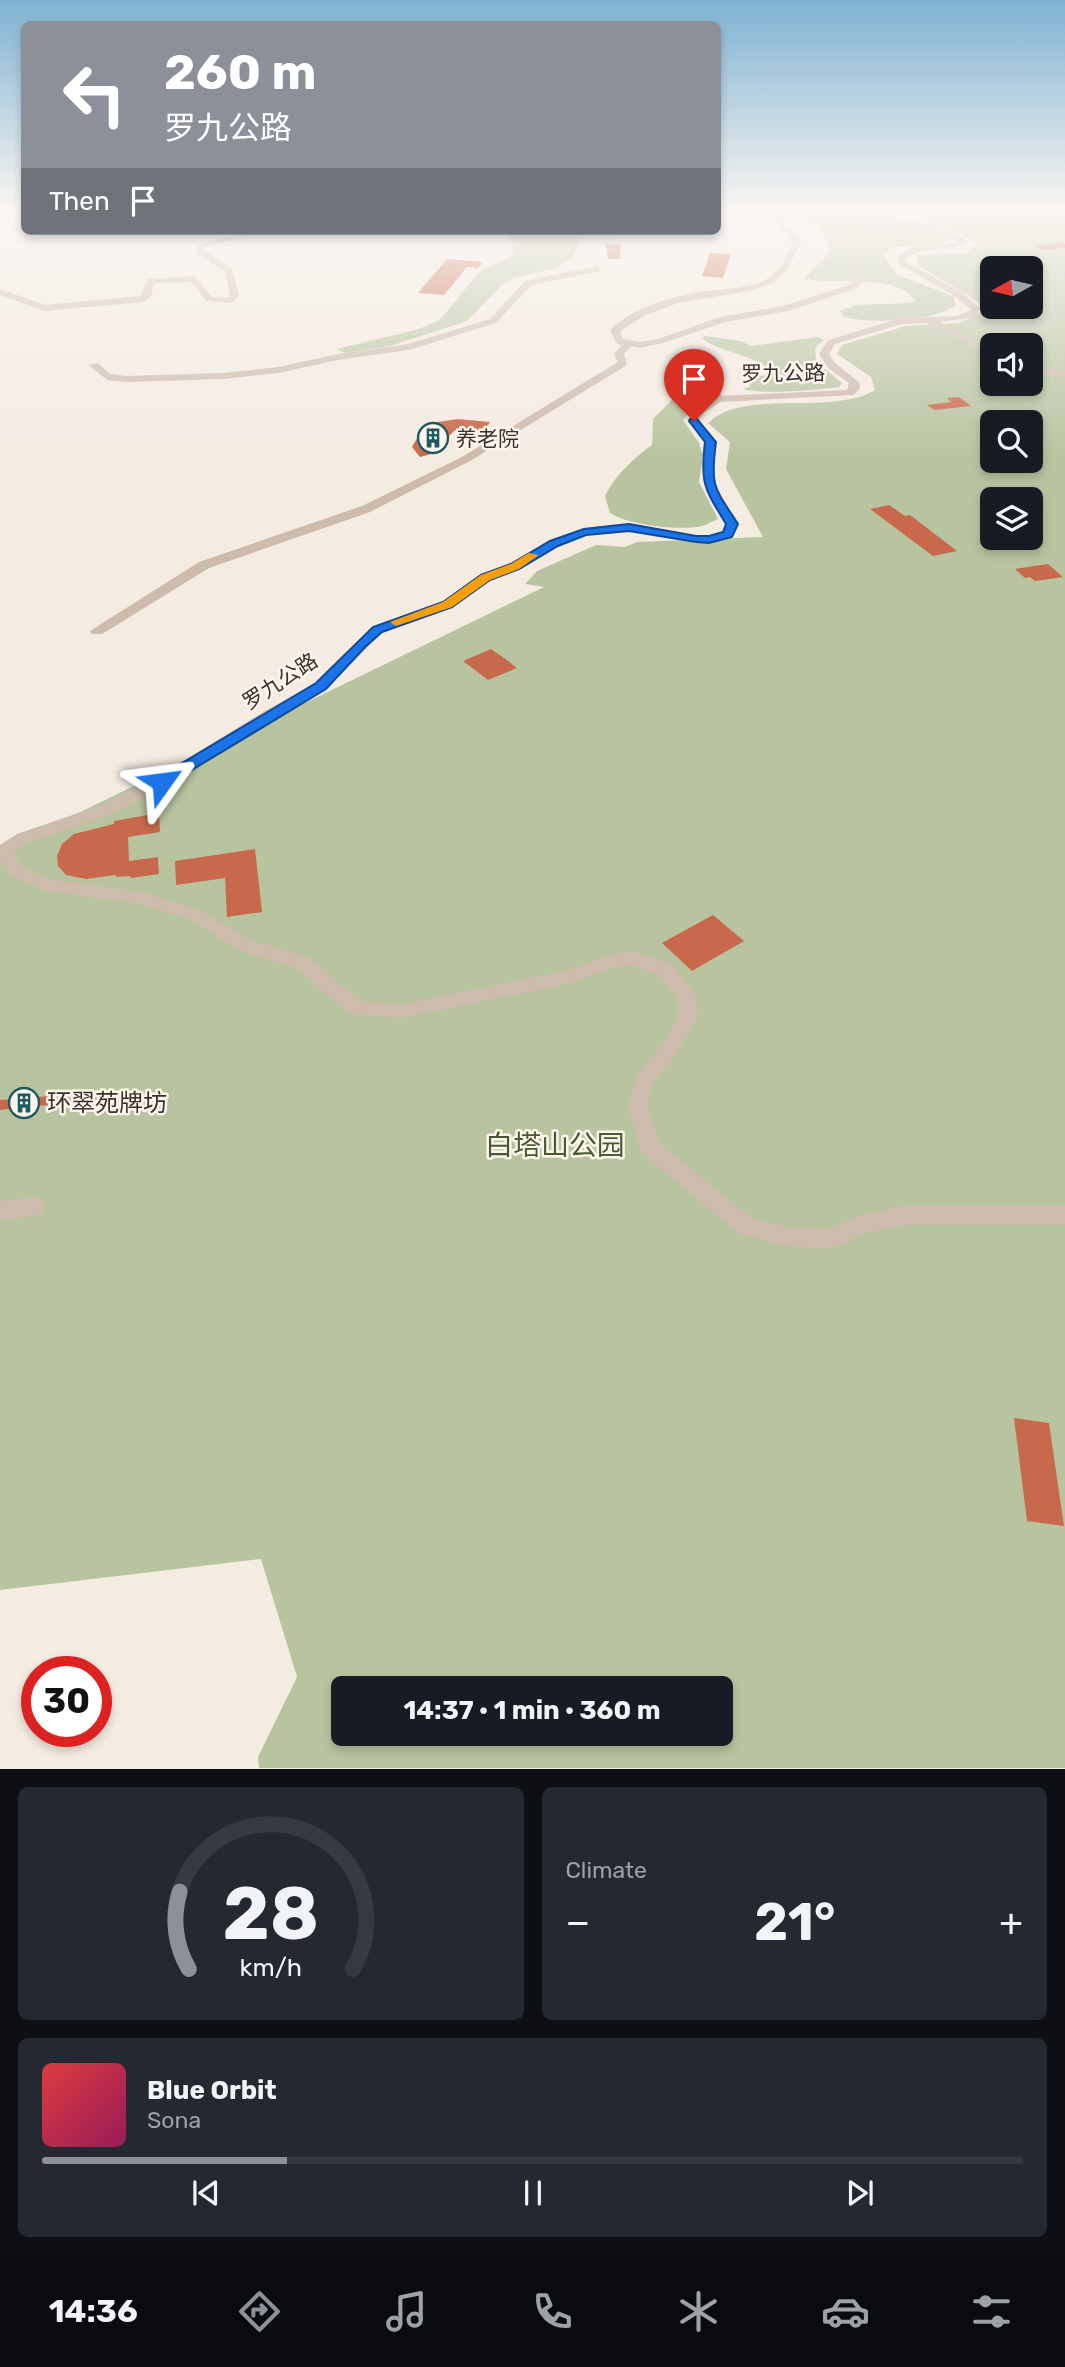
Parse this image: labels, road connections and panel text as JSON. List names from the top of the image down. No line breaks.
{"streets":{"street":["罗九公路"]},"parks":["白塔山公园"],"places":{"building":["养老院","环翠苑牌坊"]},"north":"left","page":{"turn":["260 m","罗九公路"],"then":"Then","limit":"30","trip":"14:37 · 1 min · 360 m","tile":"Climate","heat":["−","21°","+"],"song":["Blue Orbit","Sona"],"tabs":"14:36","gauge":["28","km/h"]}}
